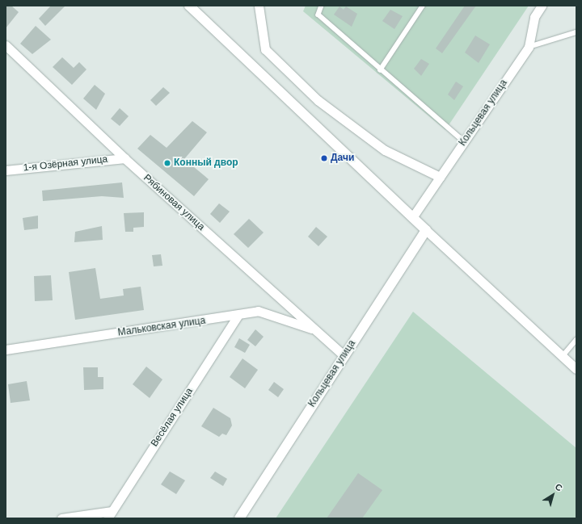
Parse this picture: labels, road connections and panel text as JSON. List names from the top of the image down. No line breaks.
{"streets":{"street":["Кольцевая улица","1-я Озёрная улица","Рябиновая улица","Мальковская улица","Весёлая улица"]},"crossings":[["Кольцевая улица","Рябиновая улица"],["1-я Озёрная улица","Рябиновая улица"],["Рябиновая улица","Мальковская улица"],["Мальковская улица","Весёлая улица"]],"places":["Дачи","Конный двор"],"north":"top right"}
